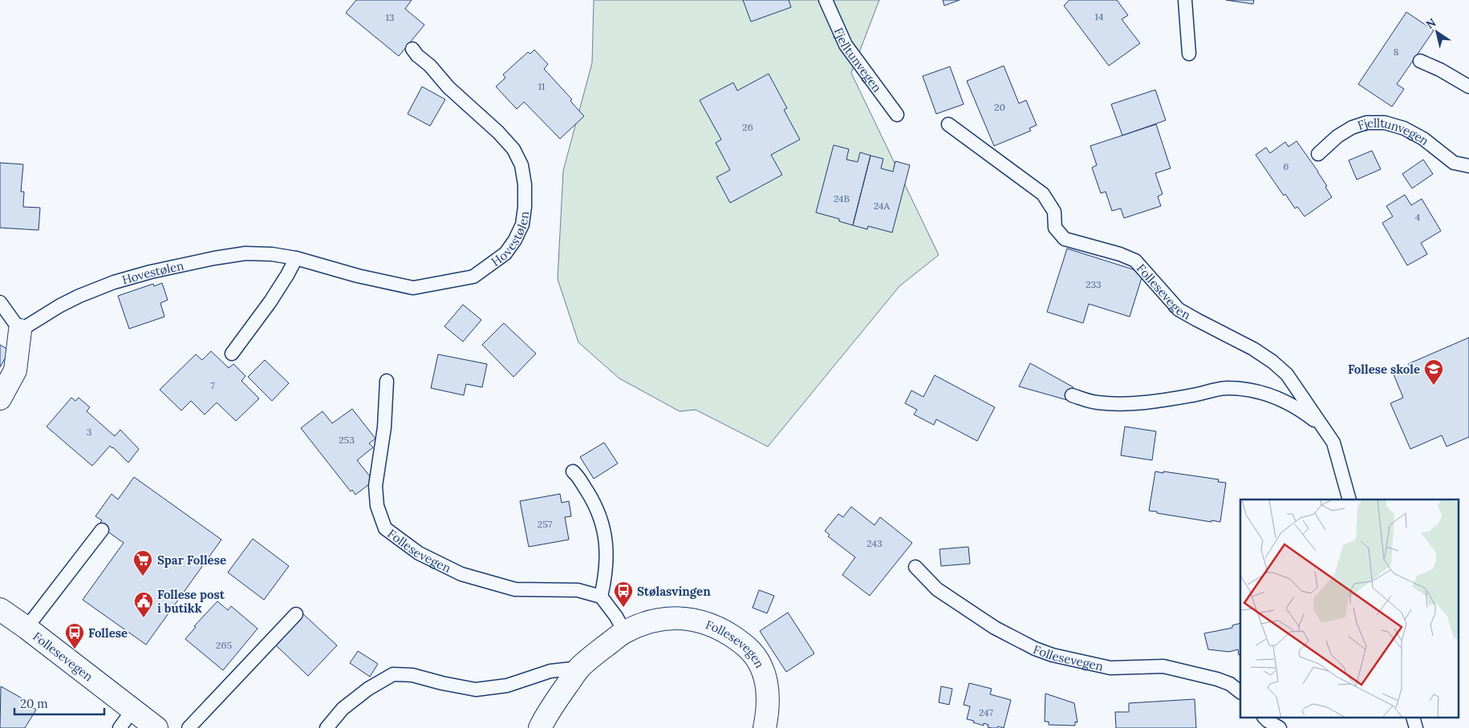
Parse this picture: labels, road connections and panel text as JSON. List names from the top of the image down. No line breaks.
{"streets":{"main road":["Follesevegen"],"lane":["Fjelltunvegen","Hovestølen"]},"places":{"school or university":["Follese skole"],"supermarket":["Spar Follese"],"bus stop":["Stølasvingen","Follese"],"public building":["Follese post i butikk"]},"house_numbers":["14","13","8","11","20","26","6","24B","24A","4","233","7","3","253","257","243","265","247"],"scale_bar":"20 m","north":"top left"}
